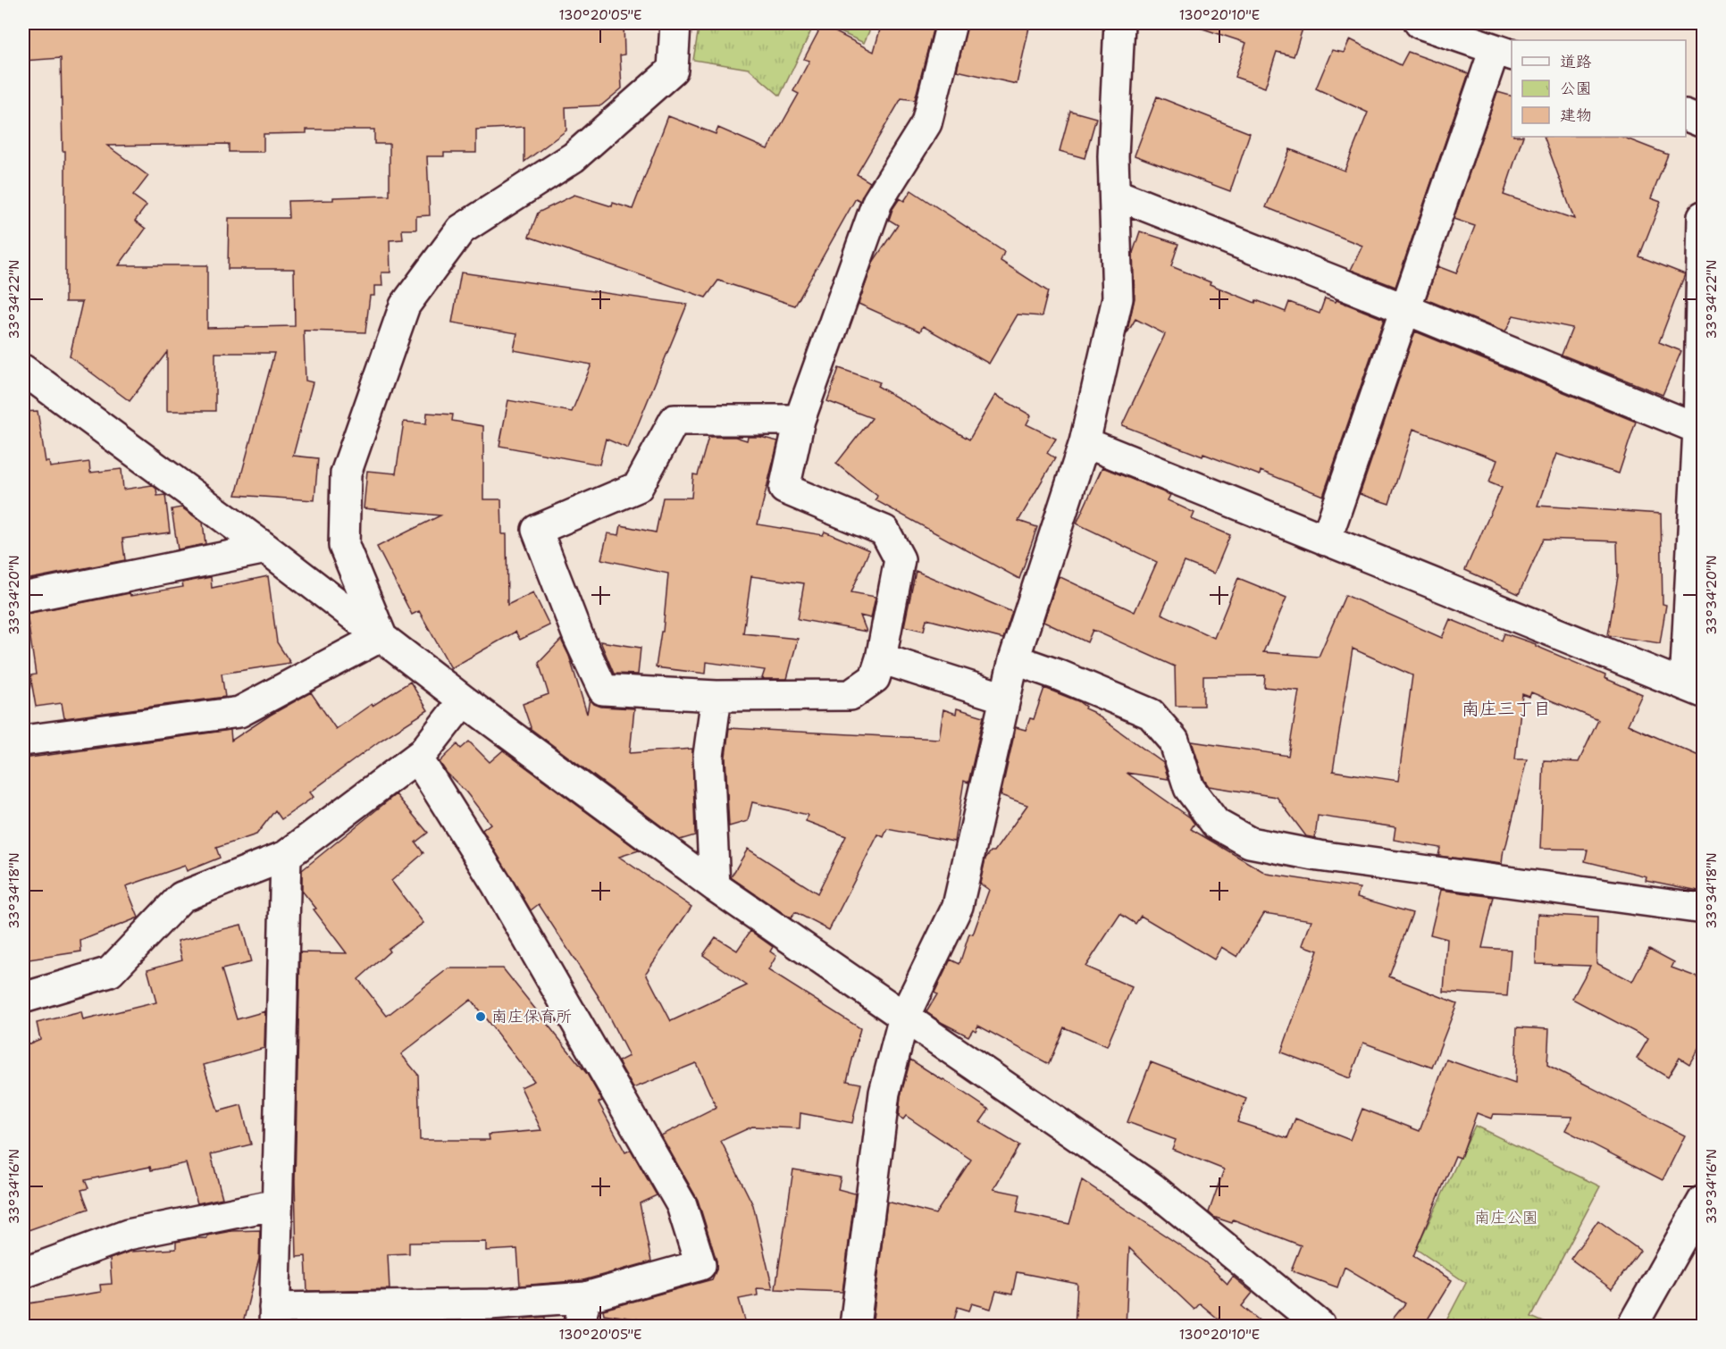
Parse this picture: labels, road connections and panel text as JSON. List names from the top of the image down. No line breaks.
{"districts":["南庄三丁目"],"parks":["南庄公園"],"places":["南庄保育所"],"legend":["道路","公園","建物"],"coordinates":["130°20'05\"E","130°20'10\"E","33°34'22\"N","33°34'20\"N","33°34'18\"N","33°34'16\"N"]}
